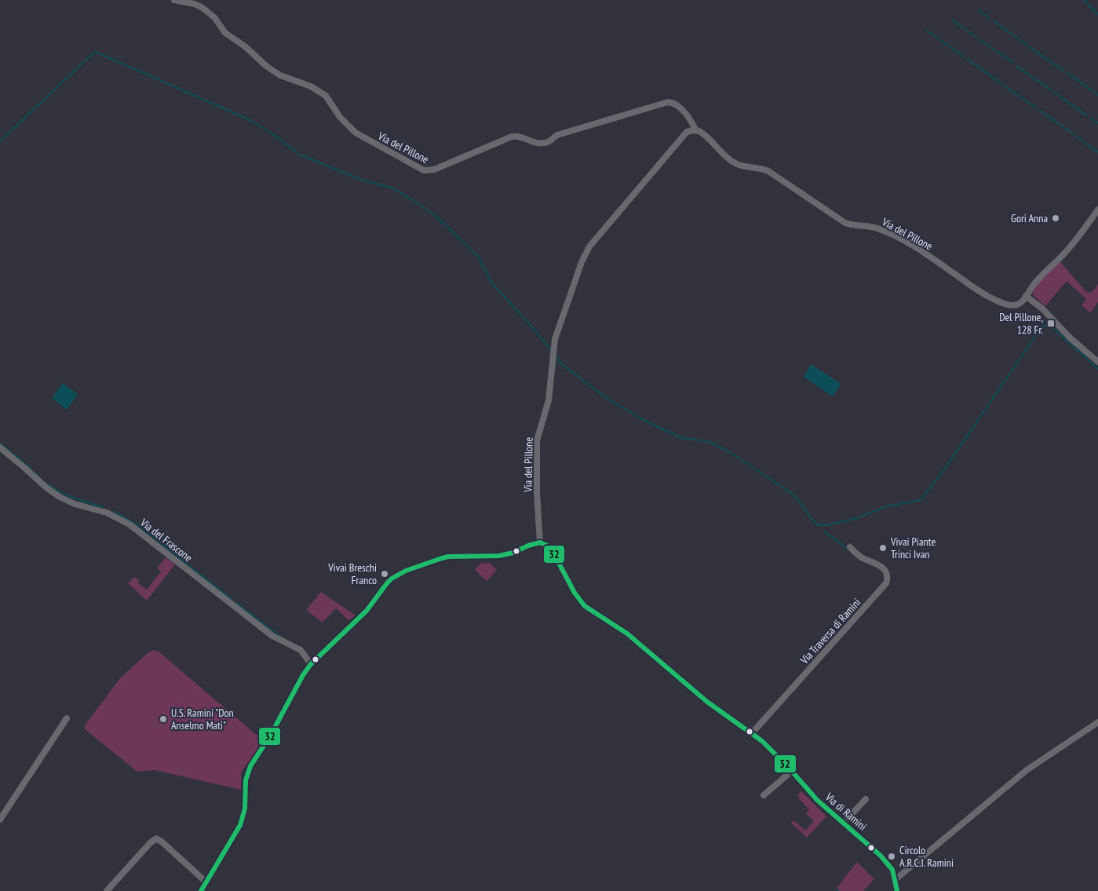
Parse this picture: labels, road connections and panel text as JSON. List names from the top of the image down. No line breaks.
{"streets":{"street":["Via del Pillone","Via del Frascone","Via Traversa di Ramini","Via di Ramini"]},"crossings":[["Via del Pillone","Via di Ramini"],["Via Traversa di Ramini","Via di Ramini"]],"places":{"other":["Gori Anna","Vivai Piante Trinci Ivan","Vivai Breschi Franco","U.S. Ramini \"Don Anselmo Mati\"","Circolo A.R.C.I. Ramini"],"transit":["Del Pillone, 128 Fr."]},"lines":["transit line 32"]}
